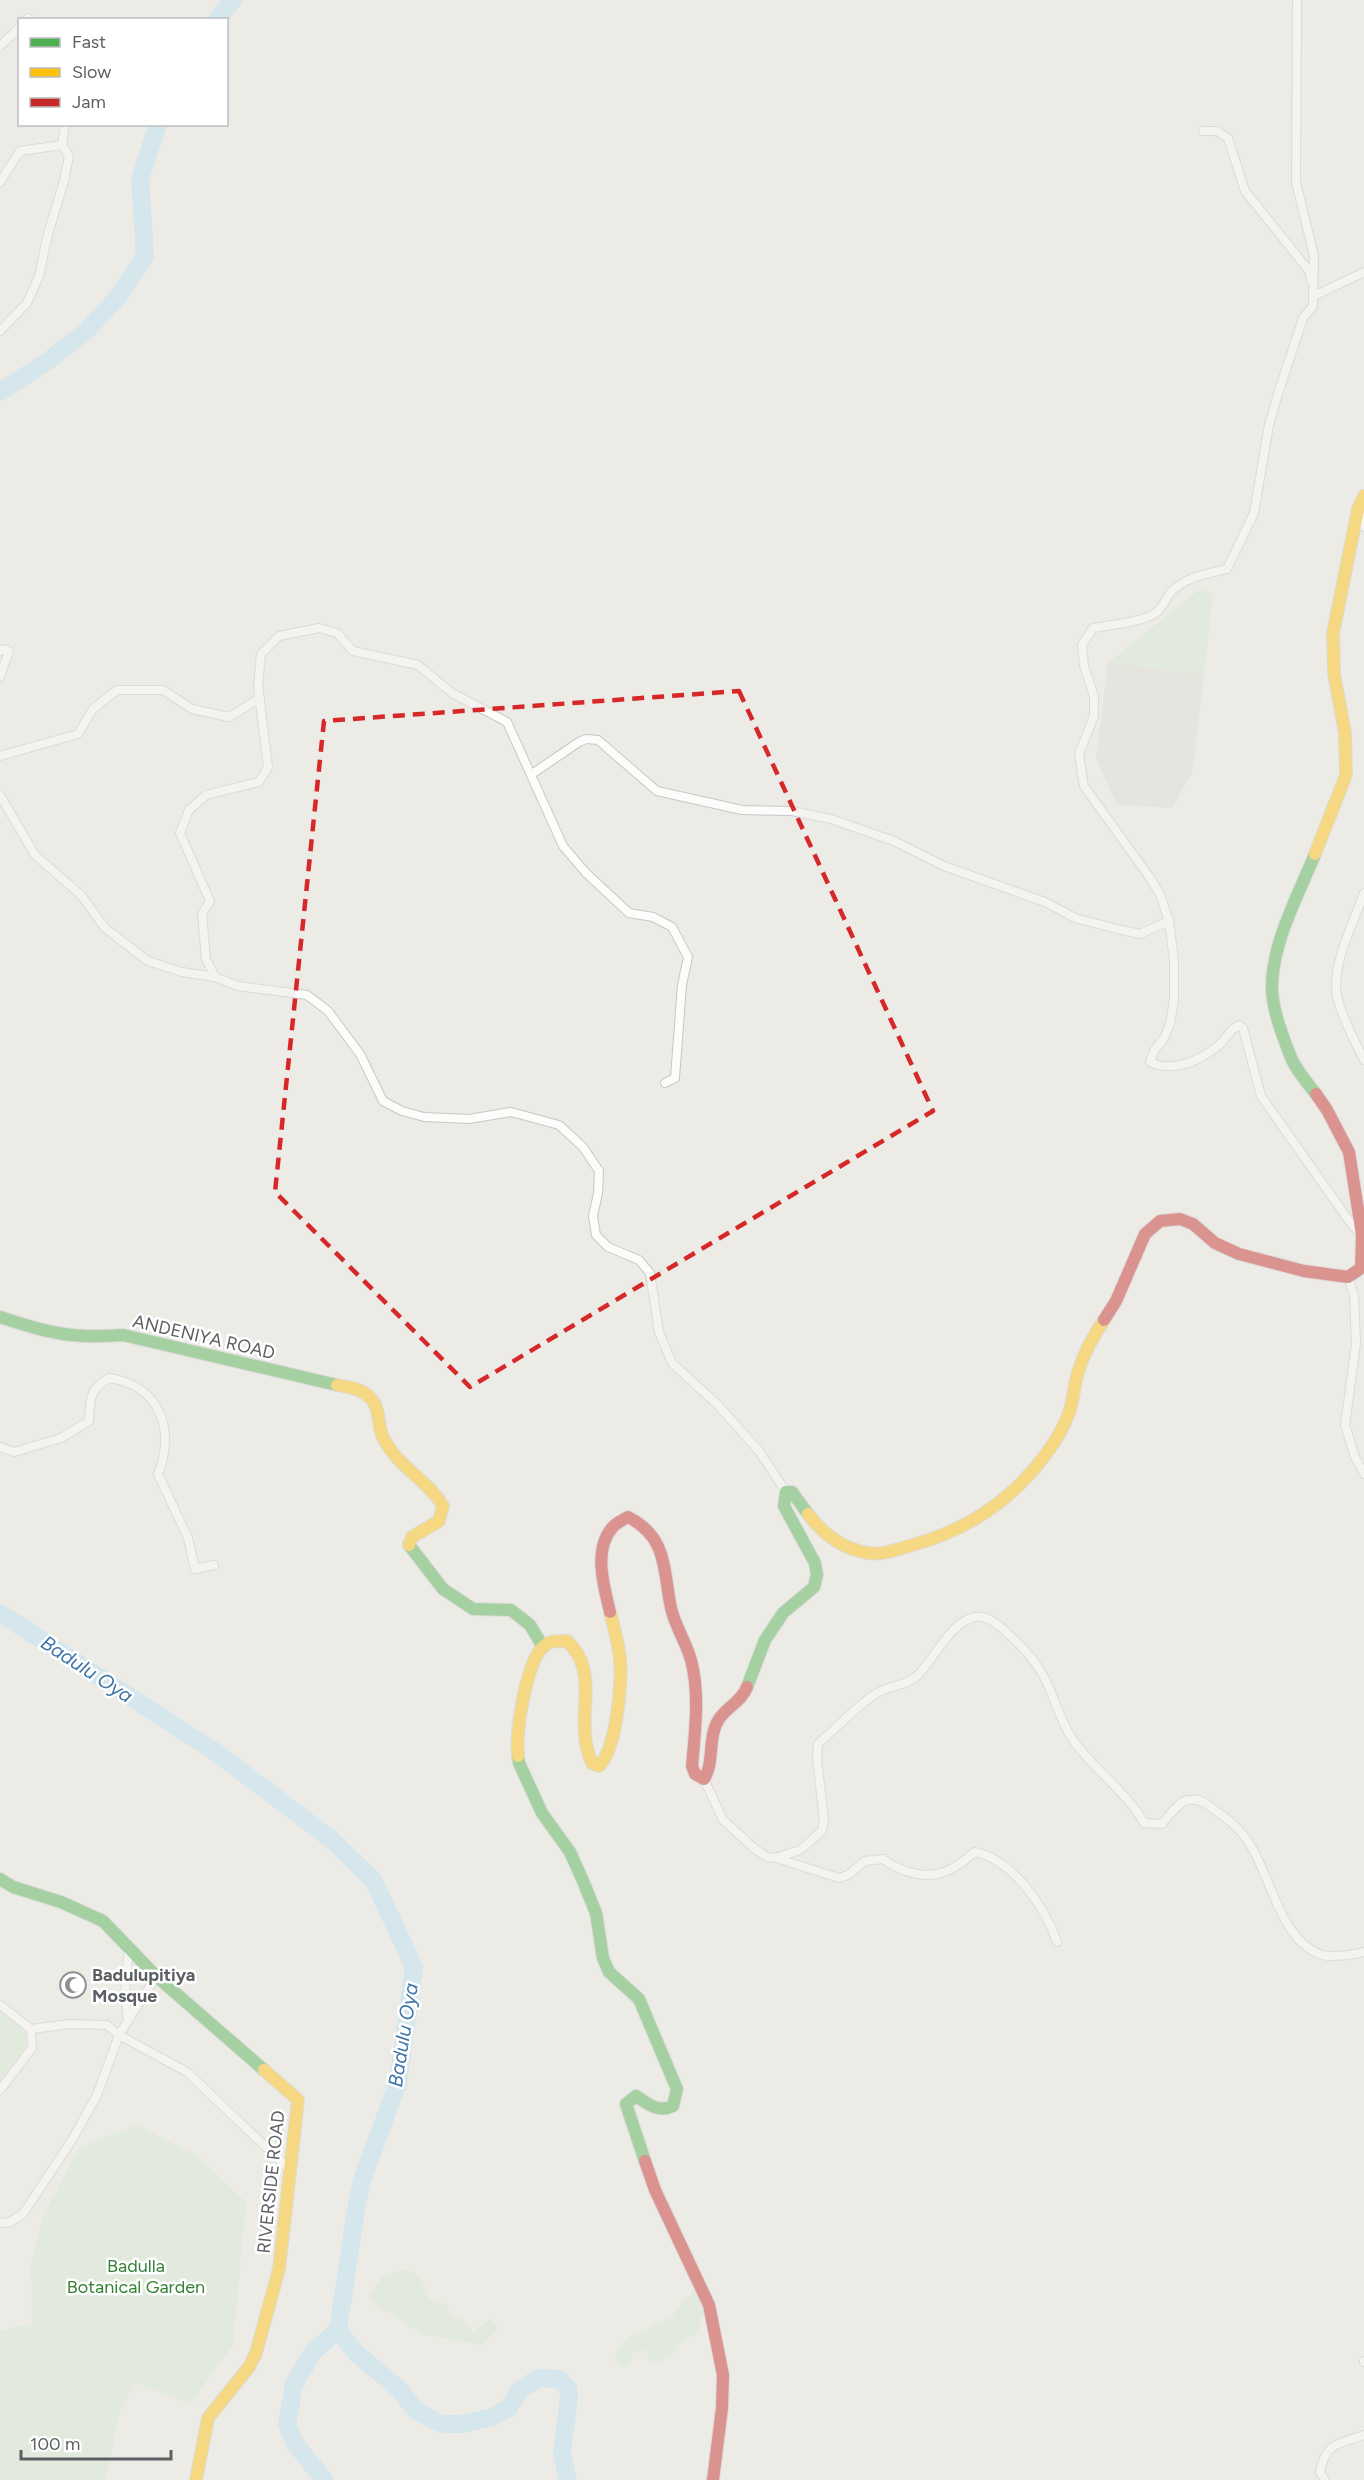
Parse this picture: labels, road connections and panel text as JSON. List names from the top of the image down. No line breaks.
{"streets":{"street":["ANDENIYA ROAD","RIVERSIDE ROAD"]},"water":["Badulu Oya"],"parks":["Badulla Botanical Garden"],"places":{"mosque":["Badulupitiya Mosque"]},"legend":["Fast","Slow","Jam"],"scale_bar":"100 m"}
